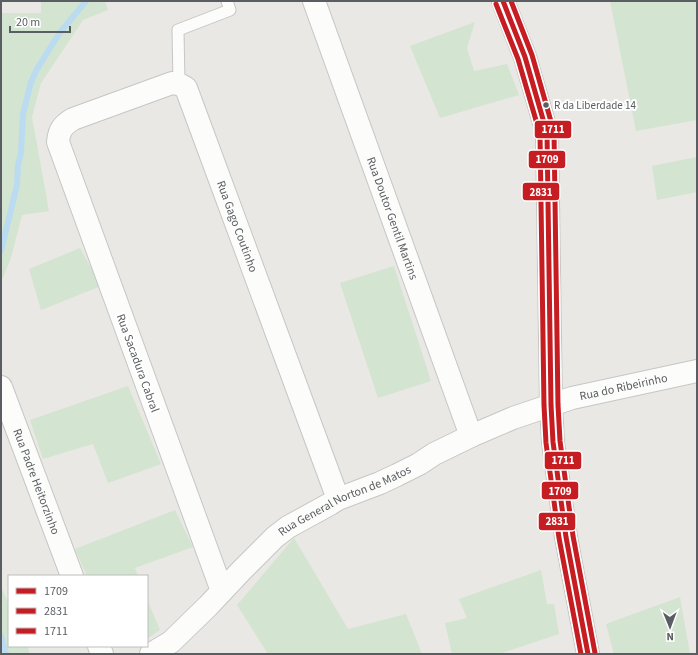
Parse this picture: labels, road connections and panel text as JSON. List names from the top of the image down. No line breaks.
{"streets":{"street":["Rua Doutor Gentil Martins","Rua Gago Coutinho","Rua Sacadura Cabral","Rua do Ribeirinho","Rua Padre Heitorzinho","Rua General Norton de Matos"]},"crossings":[["Rua Doutor Gentil Martins","Rua General Norton de Matos"],["Rua Gago Coutinho","Rua Sacadura Cabral"],["Rua Gago Coutinho","Rua General Norton de Matos"],["Rua Sacadura Cabral","Rua General Norton de Matos"],["Rua do Ribeirinho","Rua General Norton de Matos"]],"places":["R da Liberdade 14"],"lines":["transit line 1709","transit line 1711","transit line 2831"],"legend":["1709","2831","1711"],"scale_bar":"20 m","north":"bottom"}
